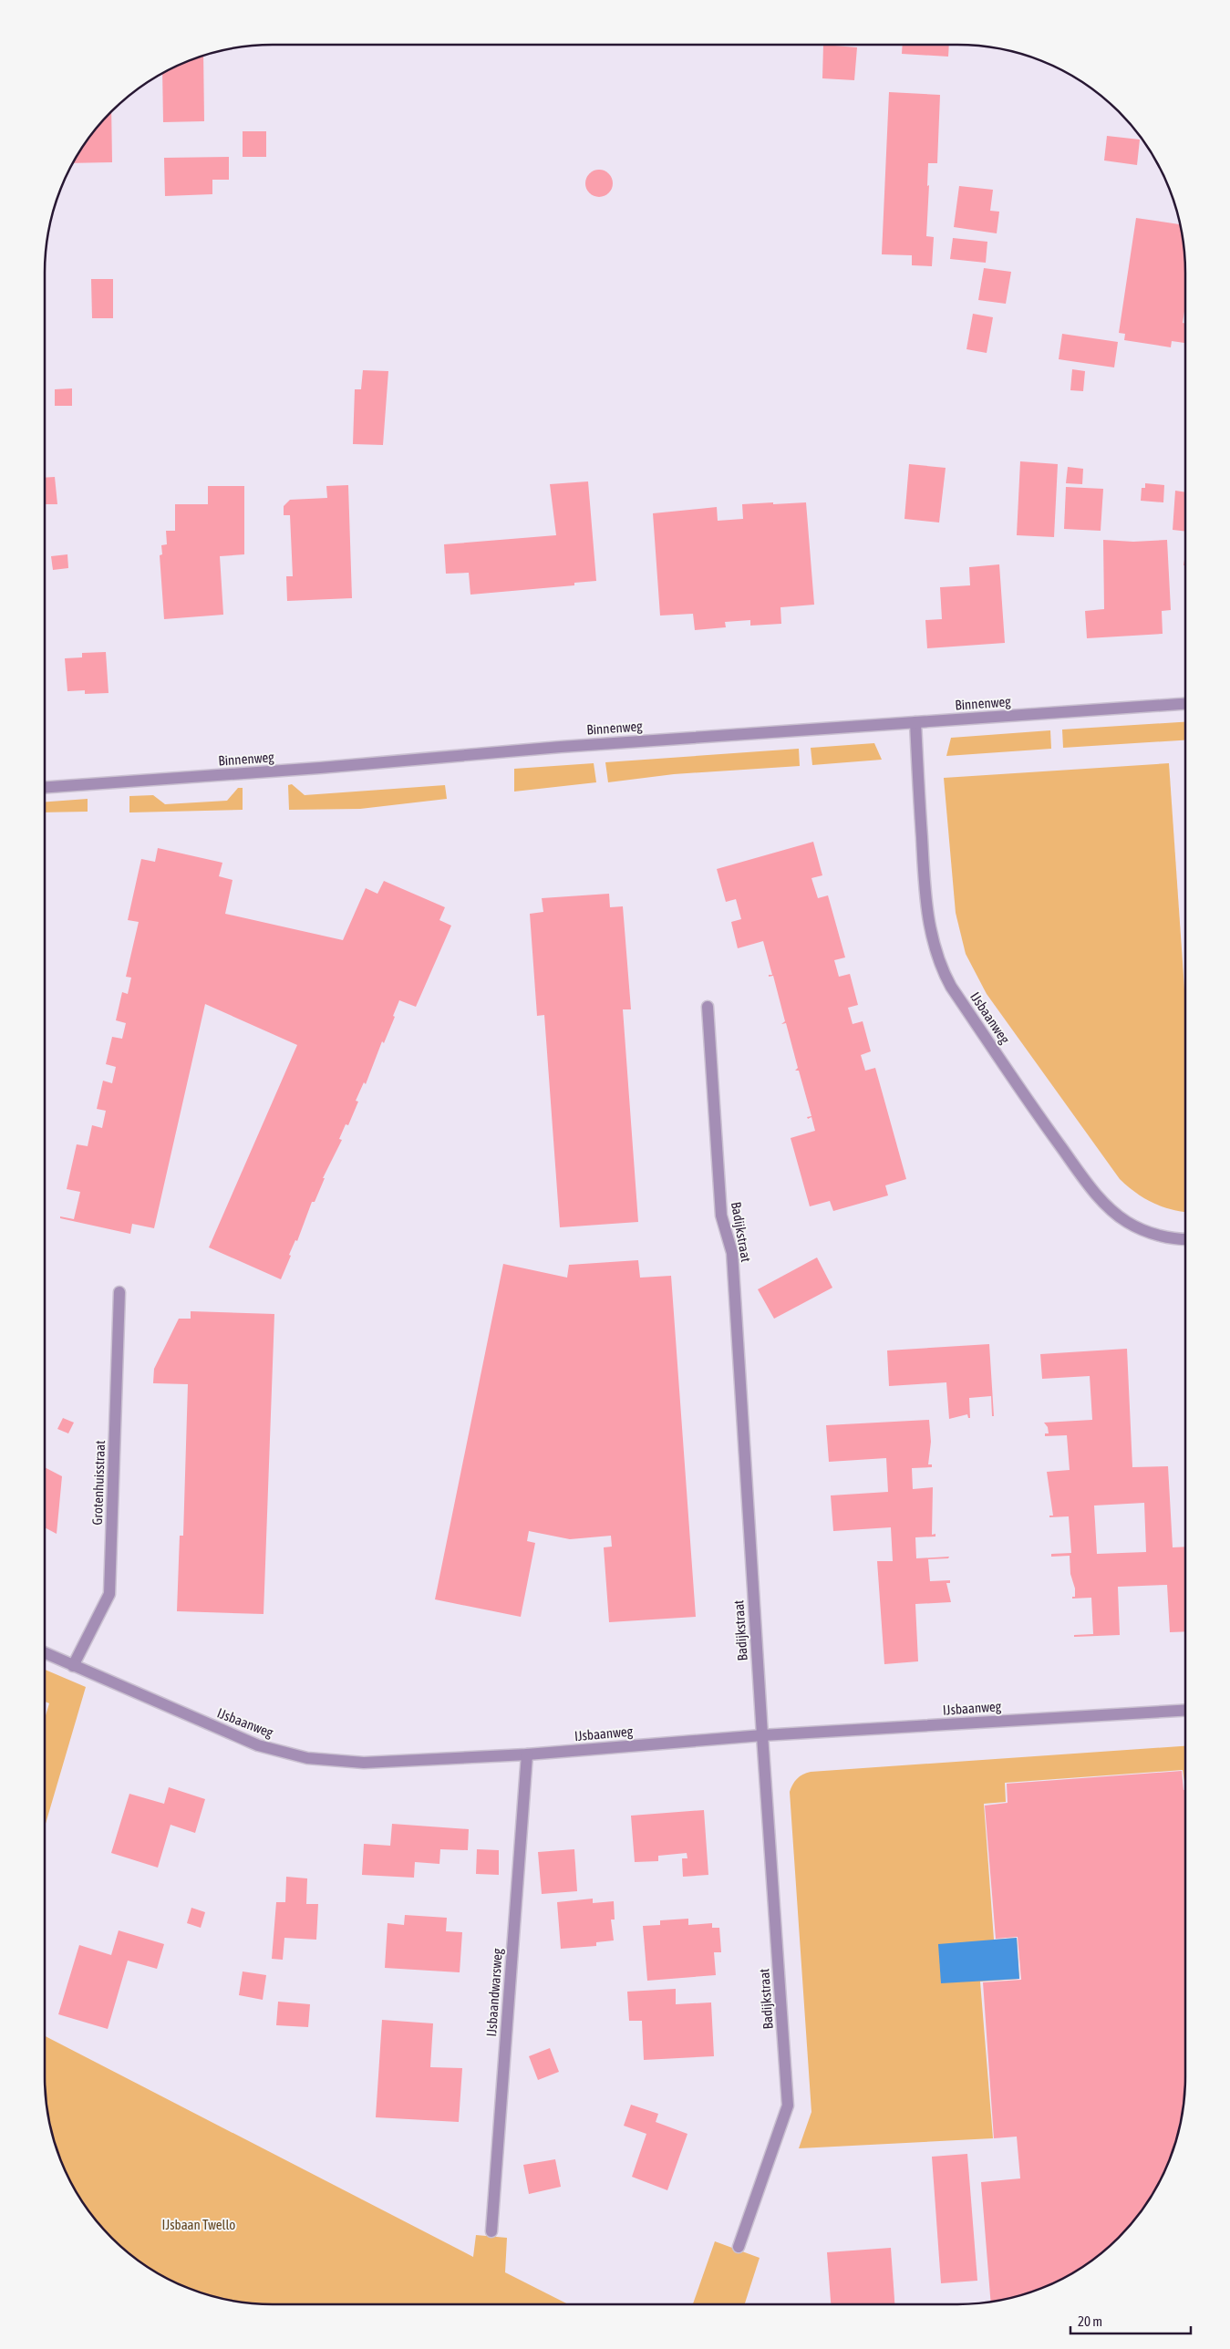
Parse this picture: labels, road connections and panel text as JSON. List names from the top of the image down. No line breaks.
{"streets":{"street":["Binnenweg","IJsbaanweg","Badijkstraat","Grotenhuisstraat","IJsbaandwarsweg"]},"crossings":[["Binnenweg","IJsbaanweg"],["IJsbaanweg","Badijkstraat"],["IJsbaanweg","Grotenhuisstraat"],["IJsbaanweg","IJsbaandwarsweg"]],"parks":["IJsbaan Twello"],"scale_bar":"20 m"}
